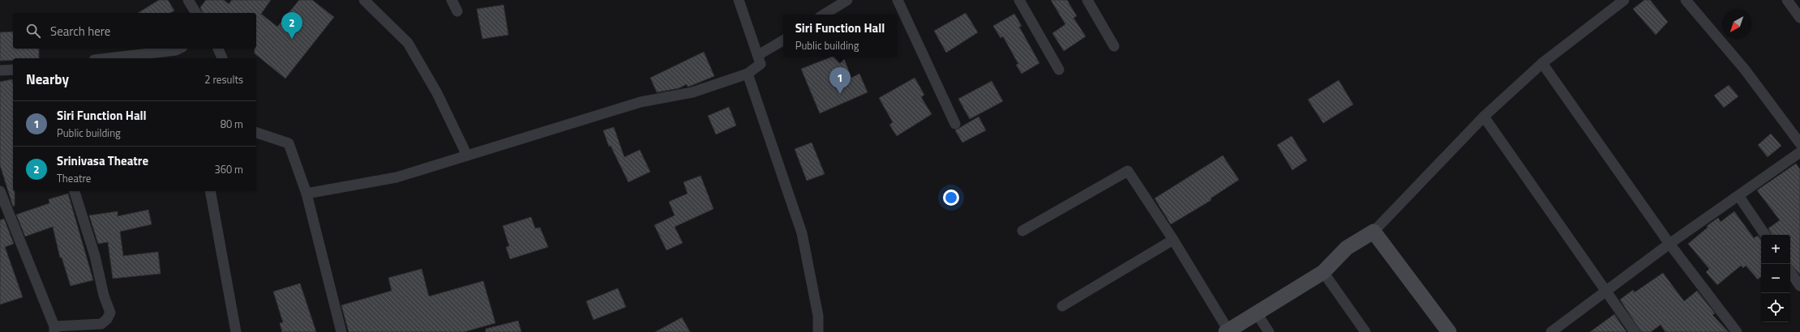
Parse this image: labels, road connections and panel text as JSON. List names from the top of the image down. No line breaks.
{"north":"bottom left","page":{"pins":["2","1"],"search":"Search here","popup":["Siri Function Hall","Public building"],"heading":["Nearby","2 results"],"list":[{"mark":"1","name":"Siri Function Hall","note":"Public building","value":"80 m"},{"mark":"2","name":"Srinivasa Theatre","note":"Theatre","value":"360 m"}],"map_buttons":["+","−"]}}
